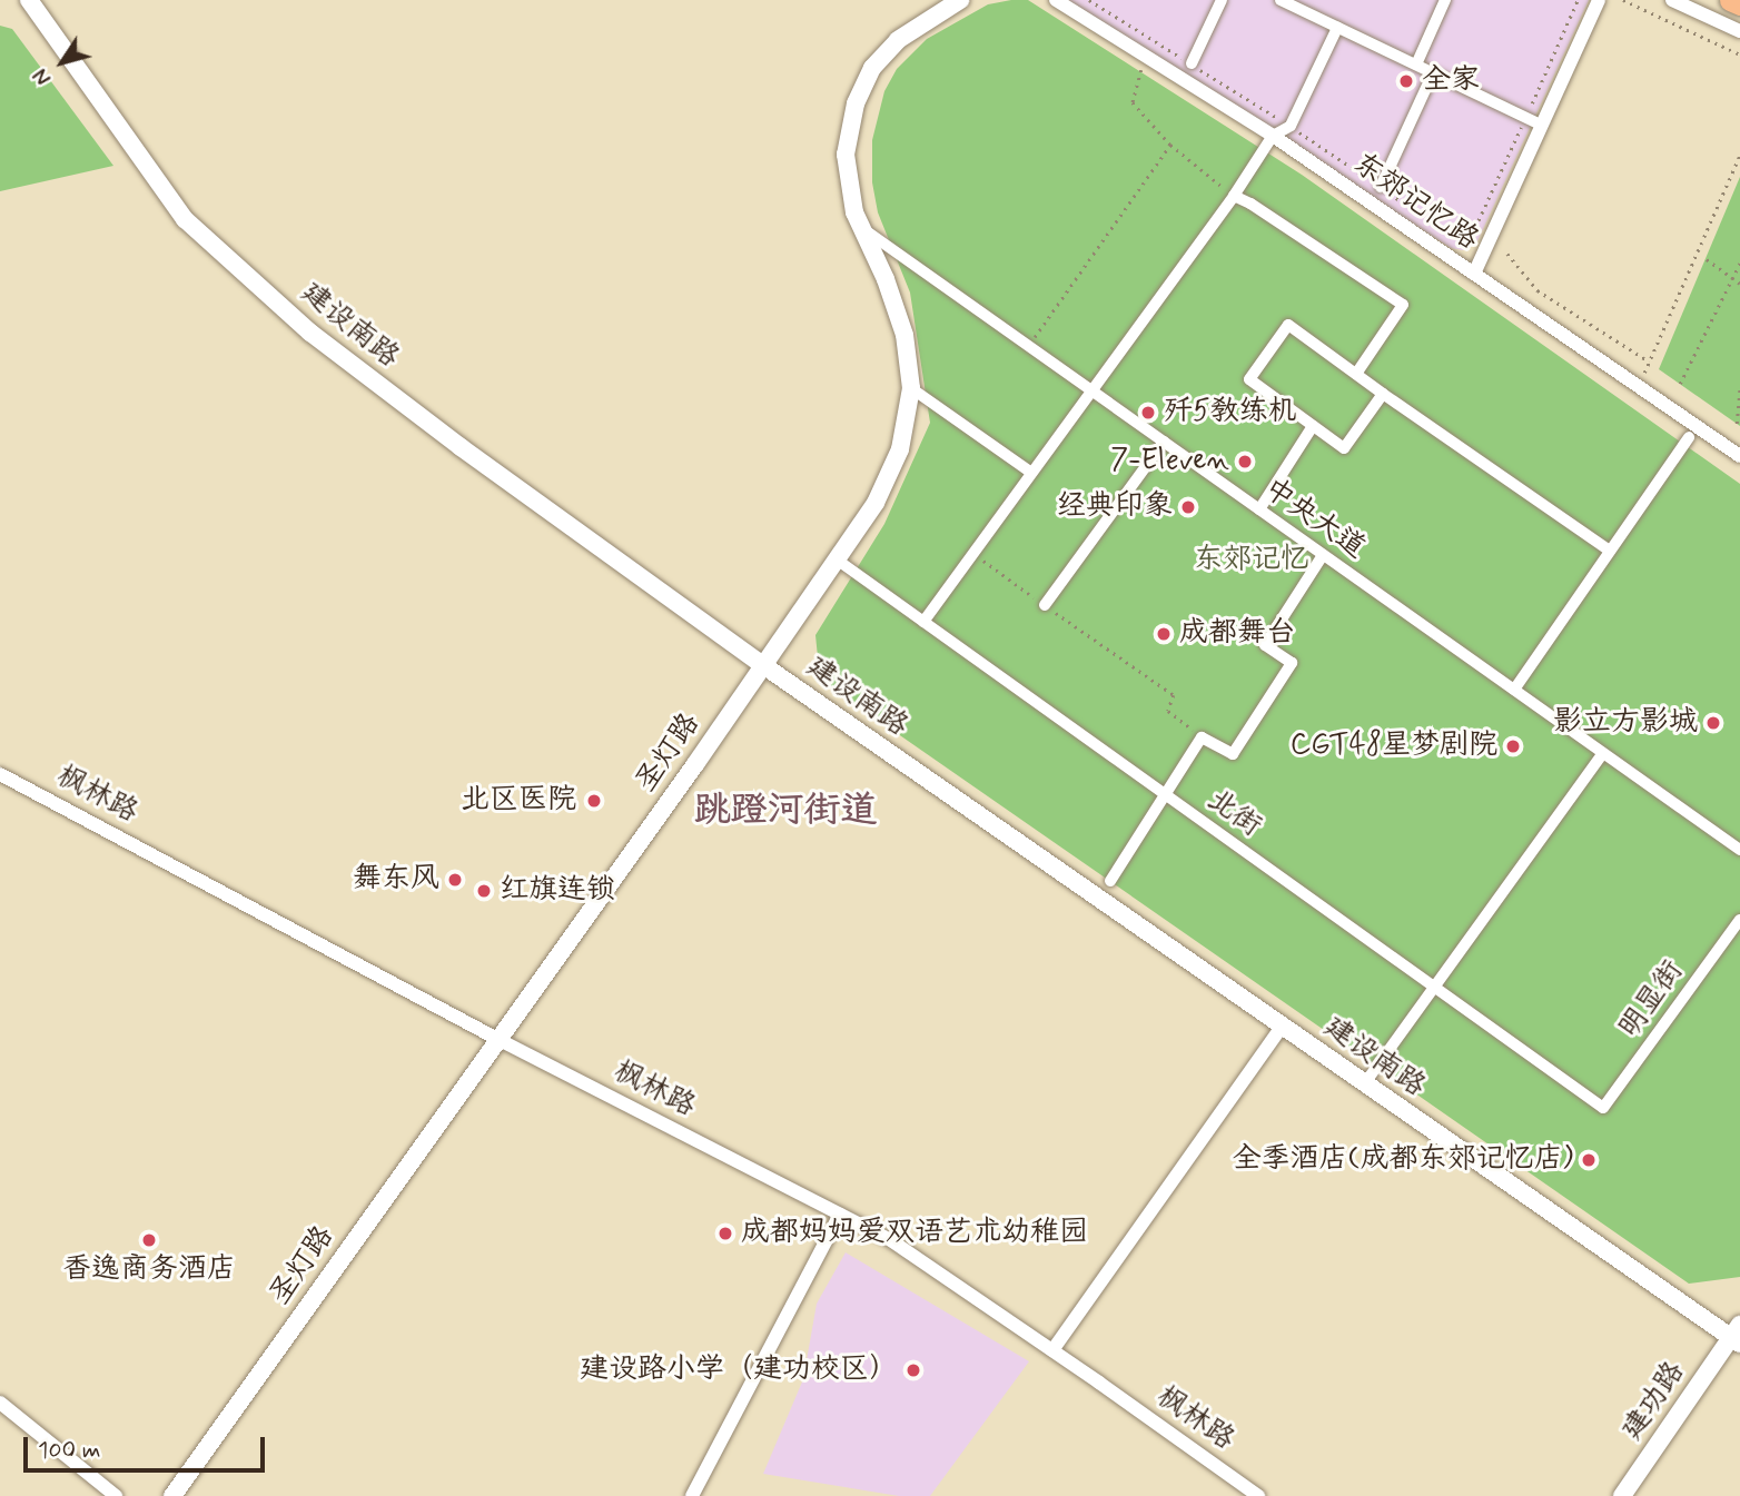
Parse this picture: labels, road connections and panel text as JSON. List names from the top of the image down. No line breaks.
{"streets":{"street":["东郊记忆路","建设南路","中央大道","圣灯路","枫林路","北街","明显街","建功路"]},"crossings":[["建设南路","圣灯路"],["建设南路","建功路"],["中央大道","圣灯路"],["圣灯路","枫林路"],["圣灯路","北街"],["北街","明显街"]],"districts":["跳蹬河街道"],"parks":["东郊记忆"],"places":["全家","歼5教练机","7-Eleven","经典印象","成都舞台","影立方影城","CGT48星梦剧院","北区医院","舞东风","红旗连锁","全季酒店(成都东郊记忆店)","成都妈妈爱双语艺术幼稚园","香逸商务酒店","建设路小学（建功校区）"],"scale_bar":"100 m","north":"bottom left"}
